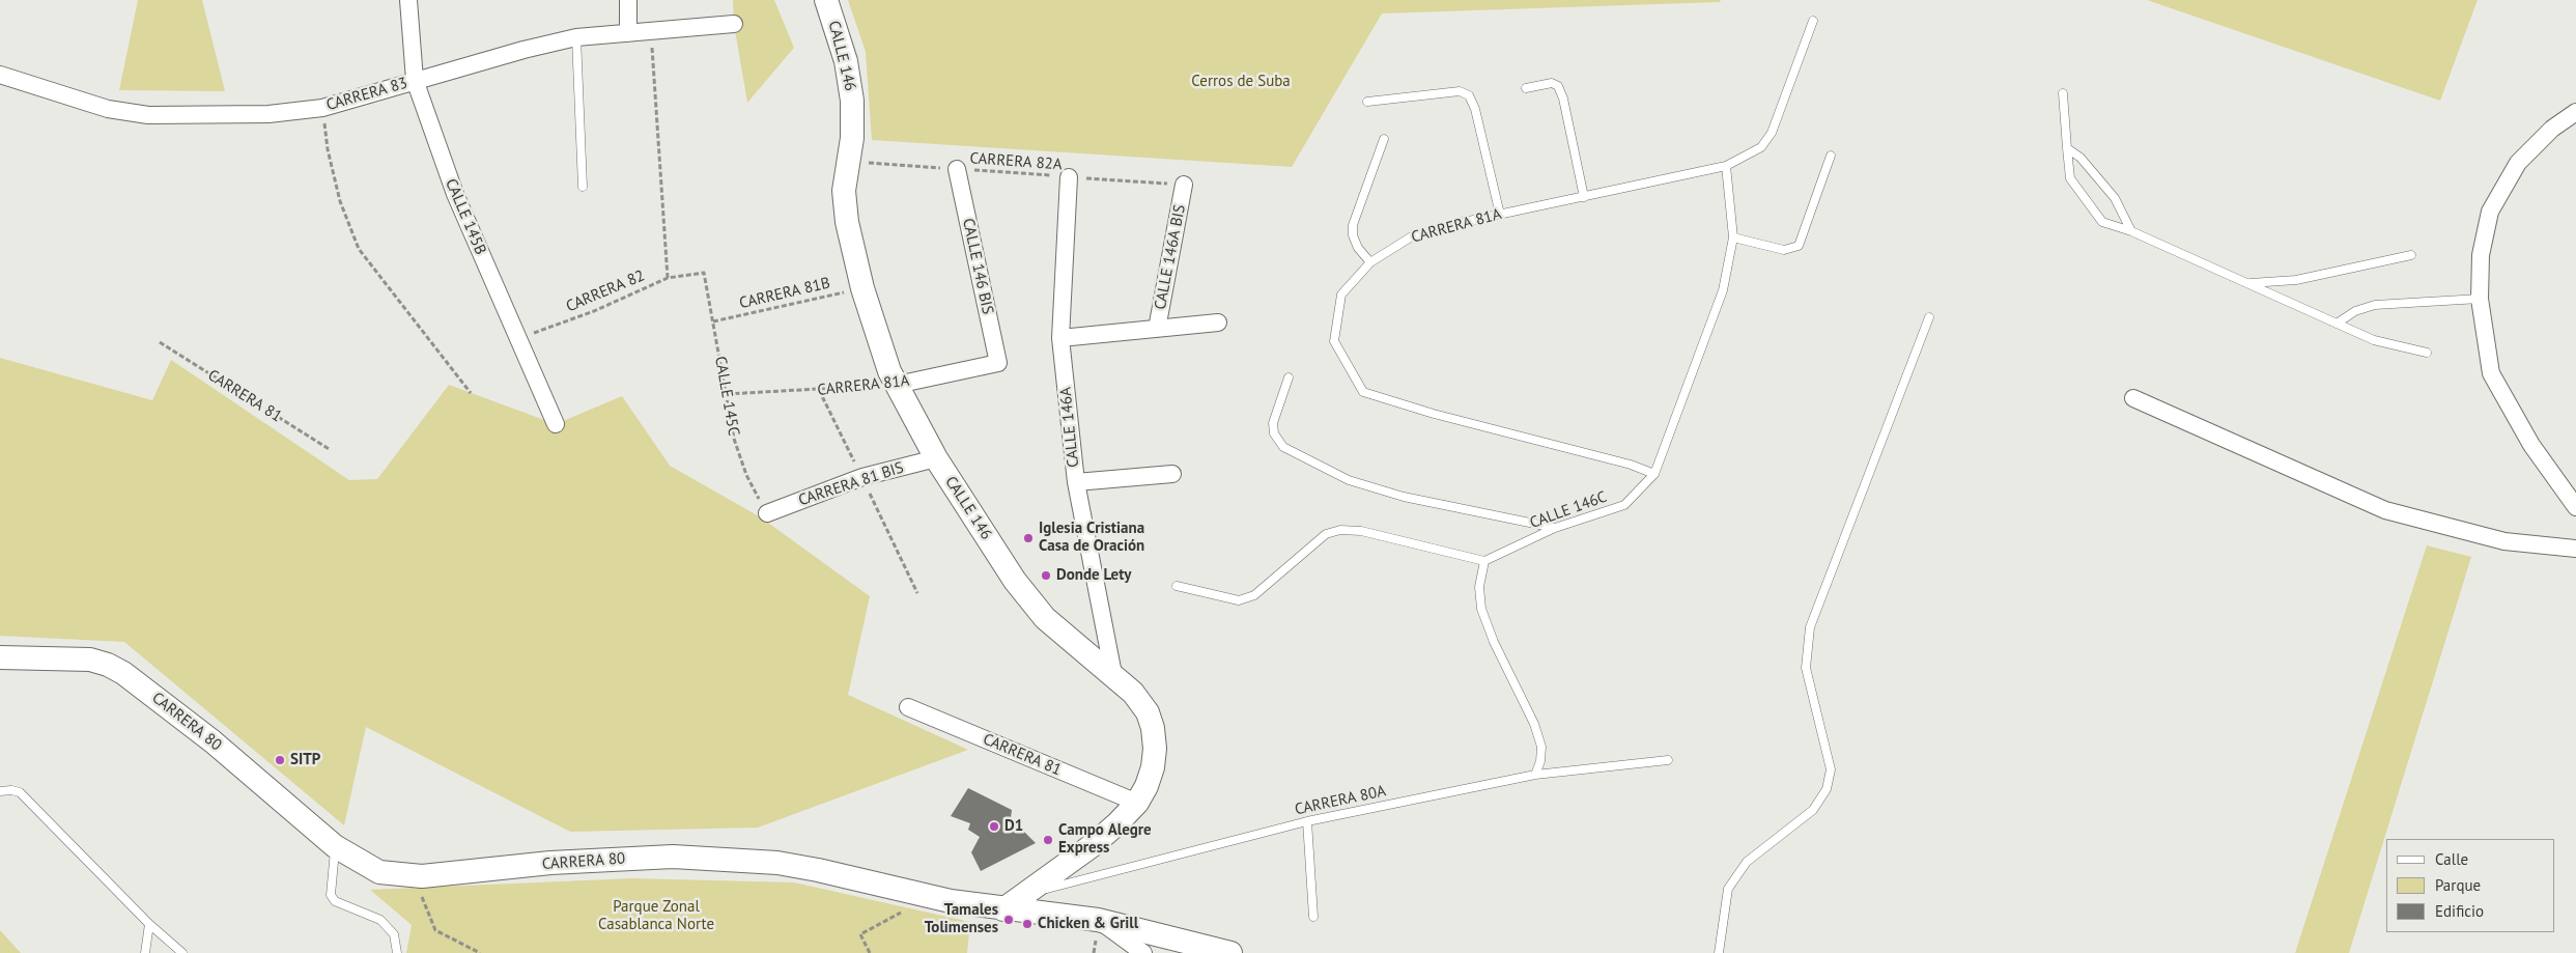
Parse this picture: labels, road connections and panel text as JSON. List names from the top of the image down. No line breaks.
{"streets":{"street":["CALLE 146","CARRERA 83","CALLE 145B","CARRERA 81A","CALLE 146A BIS","CALLE 146 BIS","CARRERA 81","CALLE 146A","CARRERA 81 BIS","CARRERA 80"],"lane":["CALLE 146C","CARRERA 80A"],"path":["CARRERA 82A","CARRERA 82","CARRERA 81B","CALLE 145C"]},"crossings":[["CALLE 146","CARRERA 82A"],["CALLE 146","CARRERA 81A"],["CALLE 146","CARRERA 81B"],["CALLE 146","CARRERA 81"],["CALLE 146","CALLE 146A"],["CALLE 146","CARRERA 81 BIS"],["CALLE 146","CARRERA 80"],["CALLE 146","CARRERA 80A"],["CARRERA 83","CALLE 145B"],["CARRERA 82A","CALLE 146A BIS"],["CARRERA 82A","CALLE 146 BIS"],["CARRERA 82A","CALLE 146A"],["CALLE 145B","CARRERA 82"],["CARRERA 81A","CALLE 146 BIS"],["CARRERA 81A","CALLE 145C"],["CARRERA 81A","CALLE 146C"],["CARRERA 82","CALLE 145C"],["CARRERA 81B","CALLE 145C"],["CALLE 145C","CARRERA 81 BIS"]],"parks":["Cerros de Suba","Parque Zonal Casablanca Norte"],"places":["Iglesia Cristiana Casa de Oración","Donde Lety","SITP","D1","Campo Alegre Express","Tamales Tolimenses","Chicken & Grill"],"legend":["Calle","Parque","Edificio"]}
